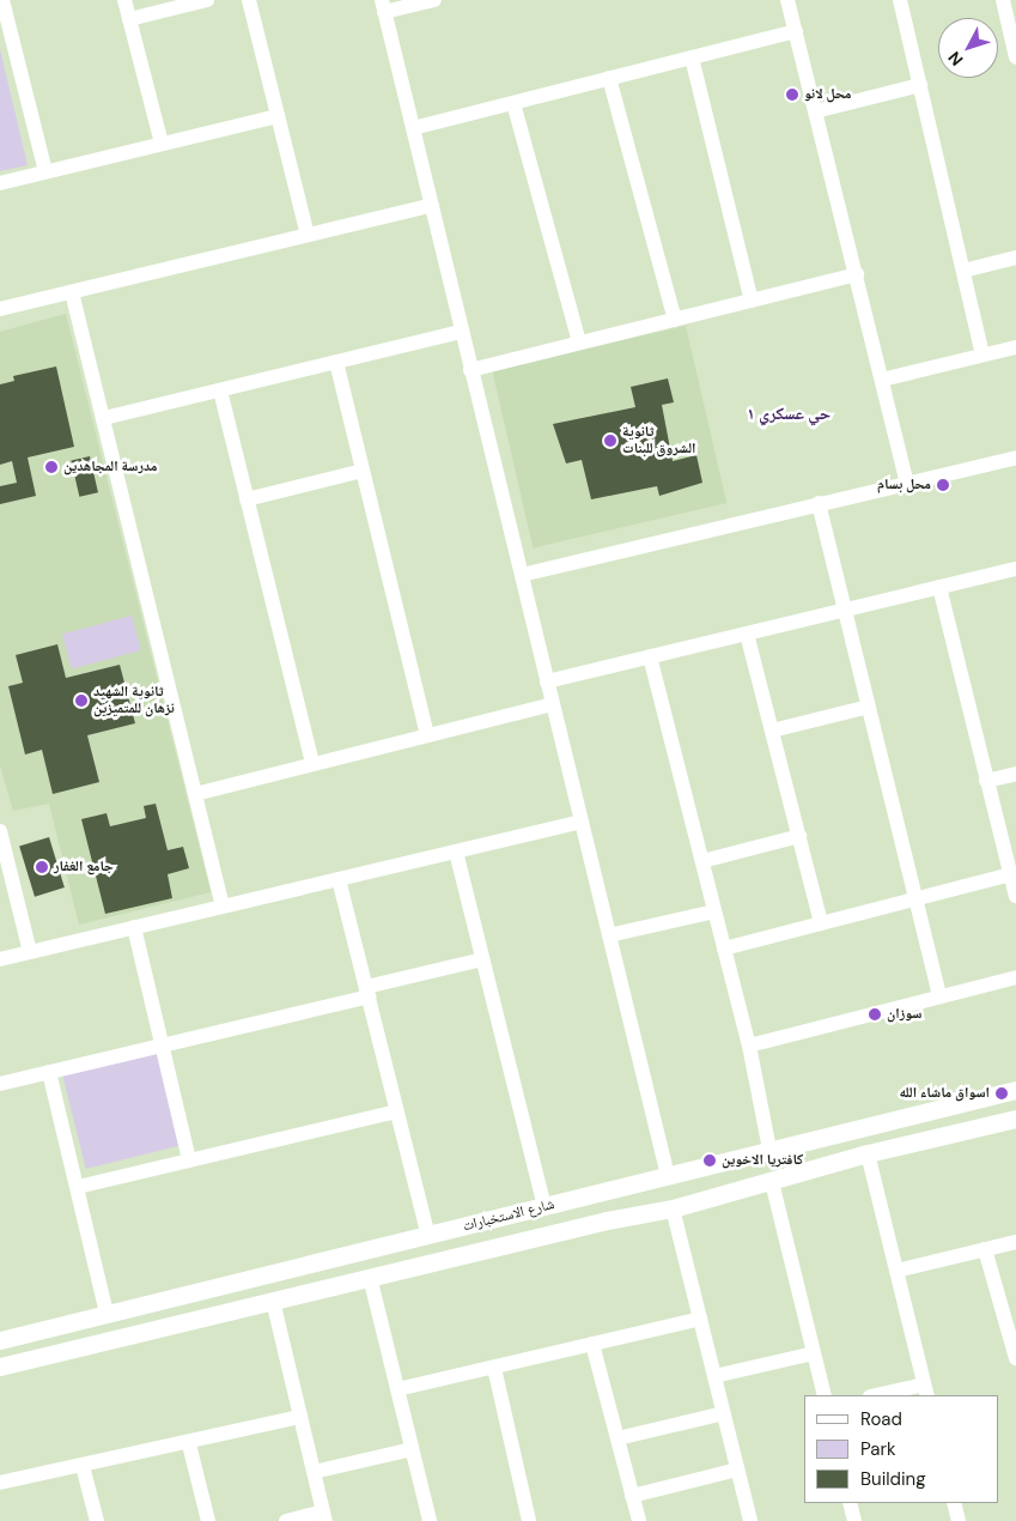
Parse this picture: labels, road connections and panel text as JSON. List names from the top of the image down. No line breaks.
{"streets":{"main road":["شارع الاستخبارات"]},"districts":["حي عسكري ١"],"places":["محل لانو","ثانوية الشروق للبنات","مدرسة المجاهدين","محل بسام","ثانوية الشهيد نزهان للمتميزين","جامع الغفار","سوزان","اسواق ماشاء الله","كافتريا الاخوين"],"legend":["Road","Park","Building"],"north":"bottom left"}
